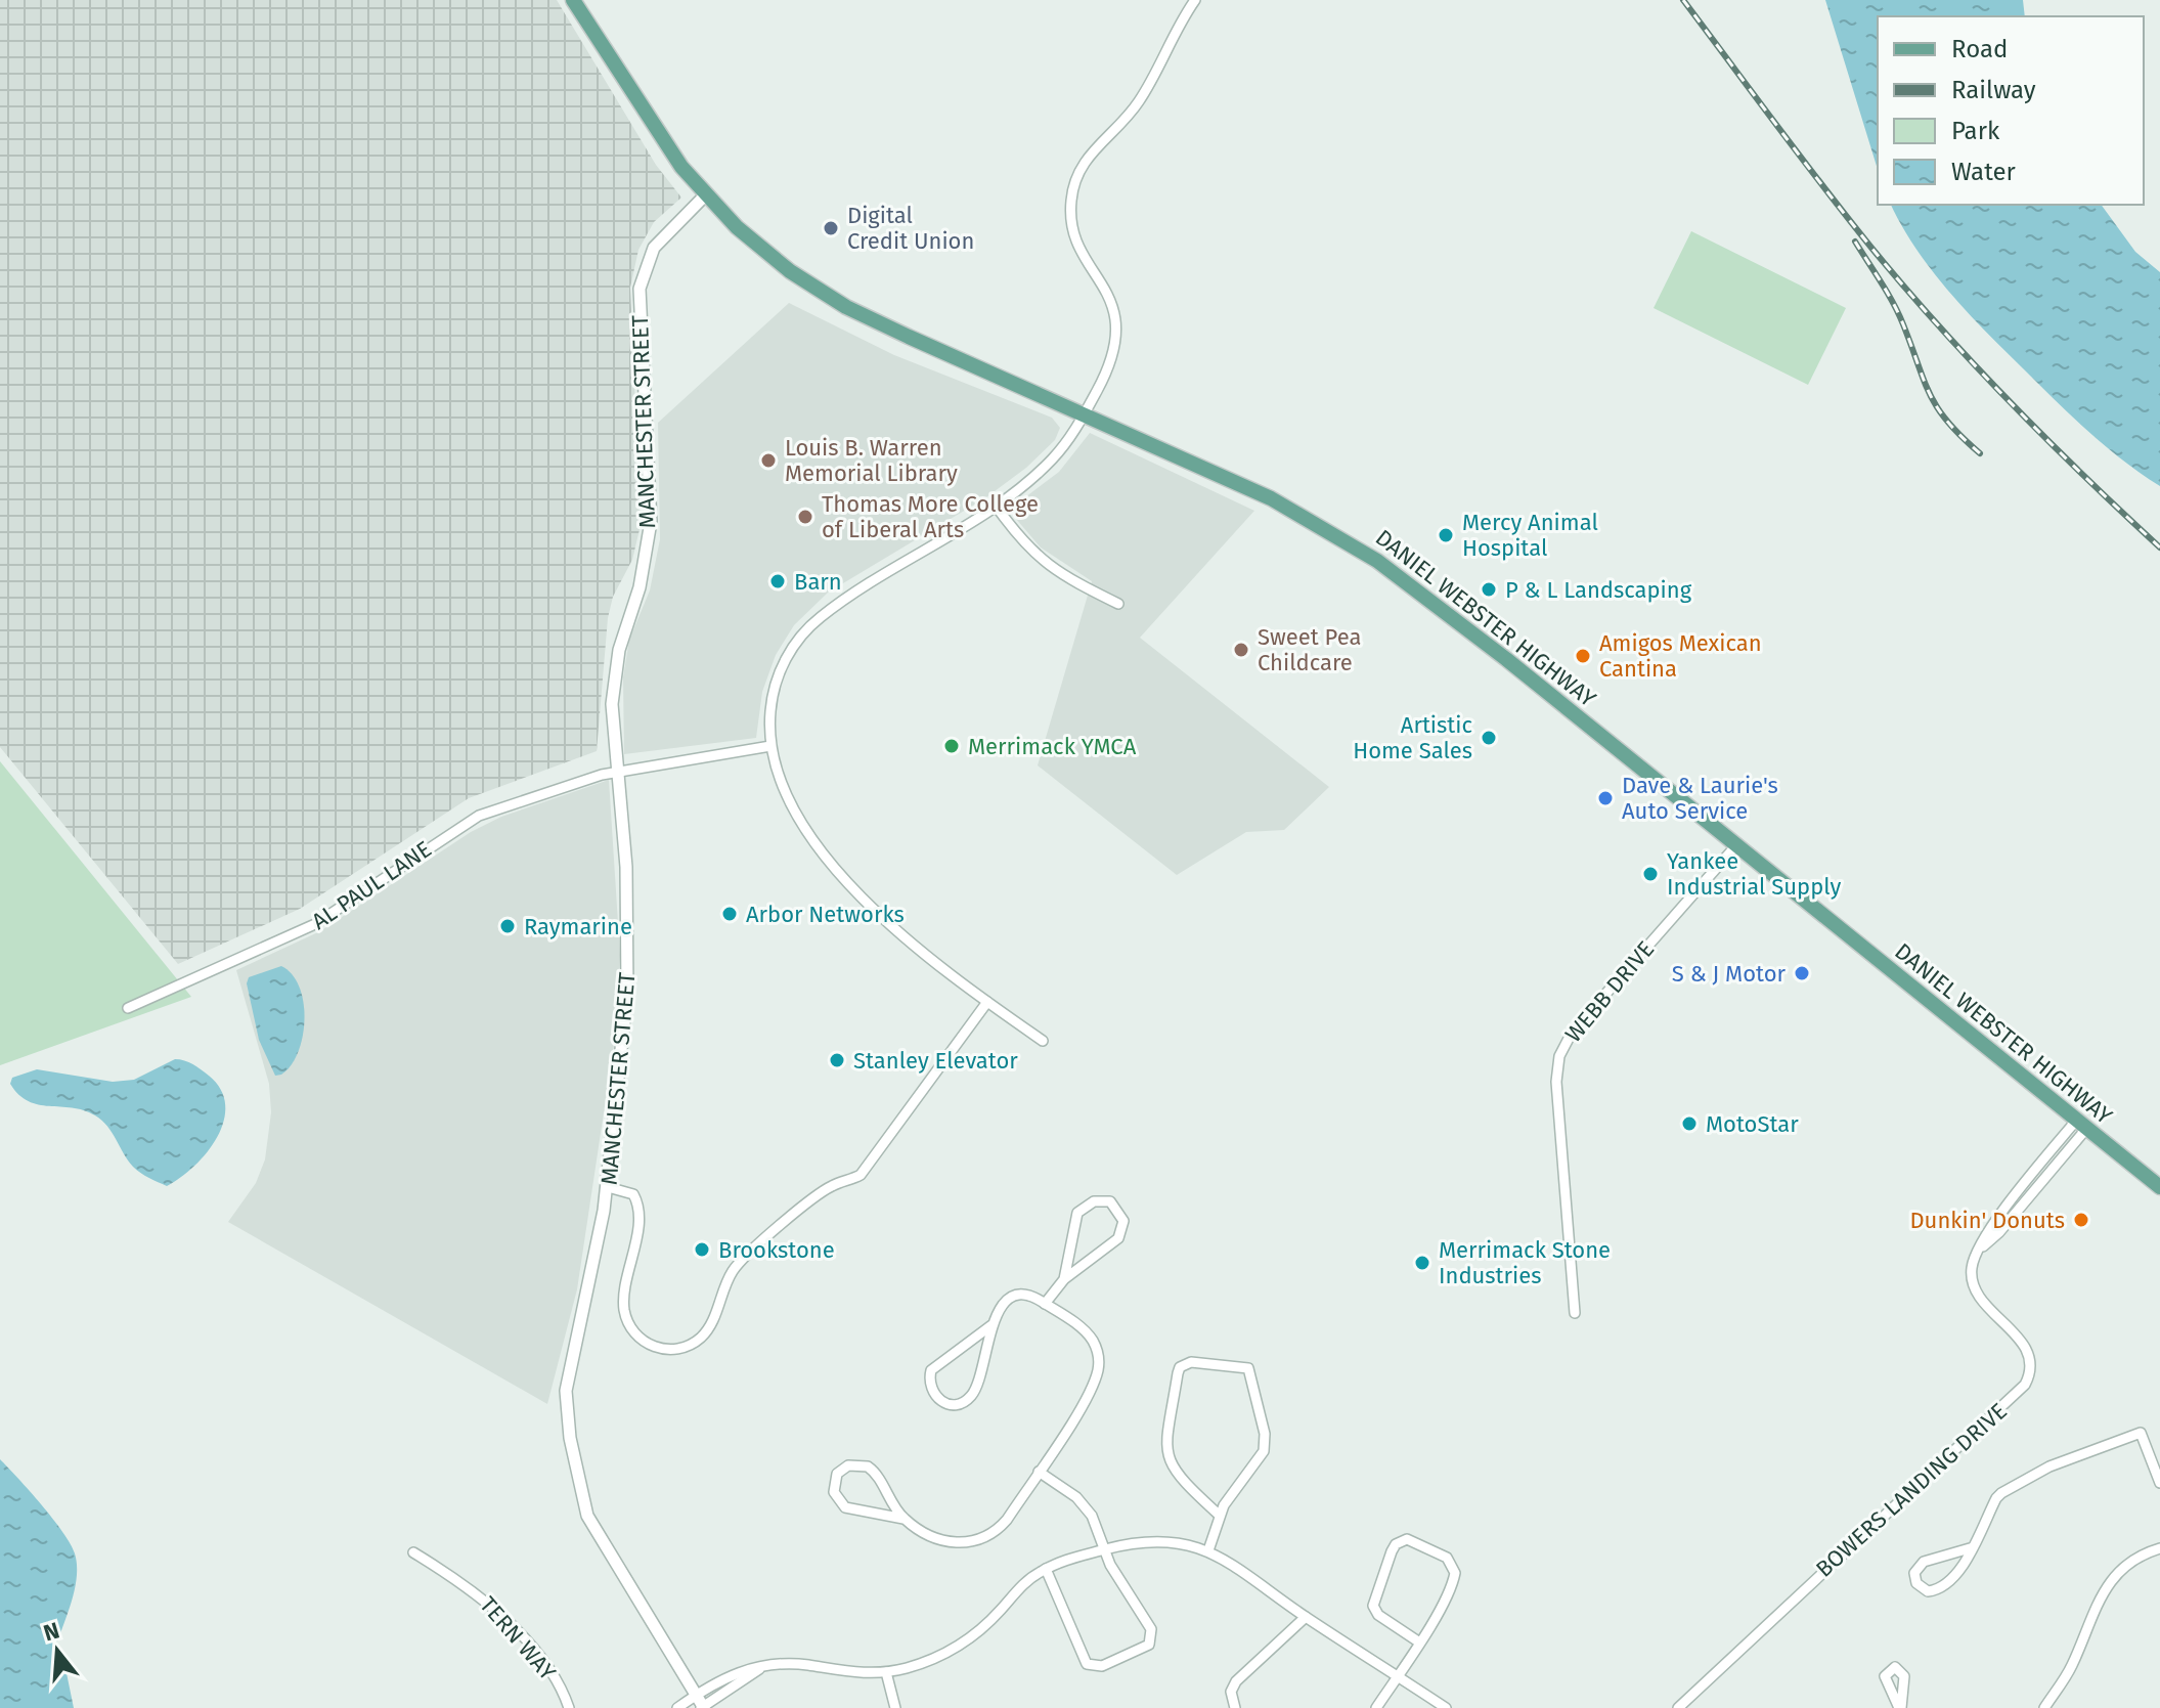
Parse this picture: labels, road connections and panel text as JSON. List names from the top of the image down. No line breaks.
{"streets":{"main road":["DANIEL WEBSTER HIGHWAY"],"street":["MANCHESTER STREET","AL PAUL LANE","WEBB DRIVE","BOWERS LANDING DRIVE","TERN WAY"]},"crossings":[["MANCHESTER STREET","DANIEL WEBSTER HIGHWAY"],["MANCHESTER STREET","AL PAUL LANE"],["DANIEL WEBSTER HIGHWAY","WEBB DRIVE"],["DANIEL WEBSTER HIGHWAY","BOWERS LANDING DRIVE"]],"places":["Digital Credit Union","Louis B. Warren Memorial Library","Thomas More College of Liberal Arts","Mercy Animal Hospital","Barn","P & L Landscaping","Sweet Pea Childcare","Amigos Mexican Cantina","Artistic Home Sales","Merrimack YMCA","Dave & Laurie's Auto Service","Yankee Industrial Supply","Arbor Networks","Raymarine","S & J Motor","Stanley Elevator","MotoStar","Dunkin' Donuts","Brookstone","Merrimack Stone Industries"],"legend":["Road","Railway","Park","Water"],"north":"top"}
